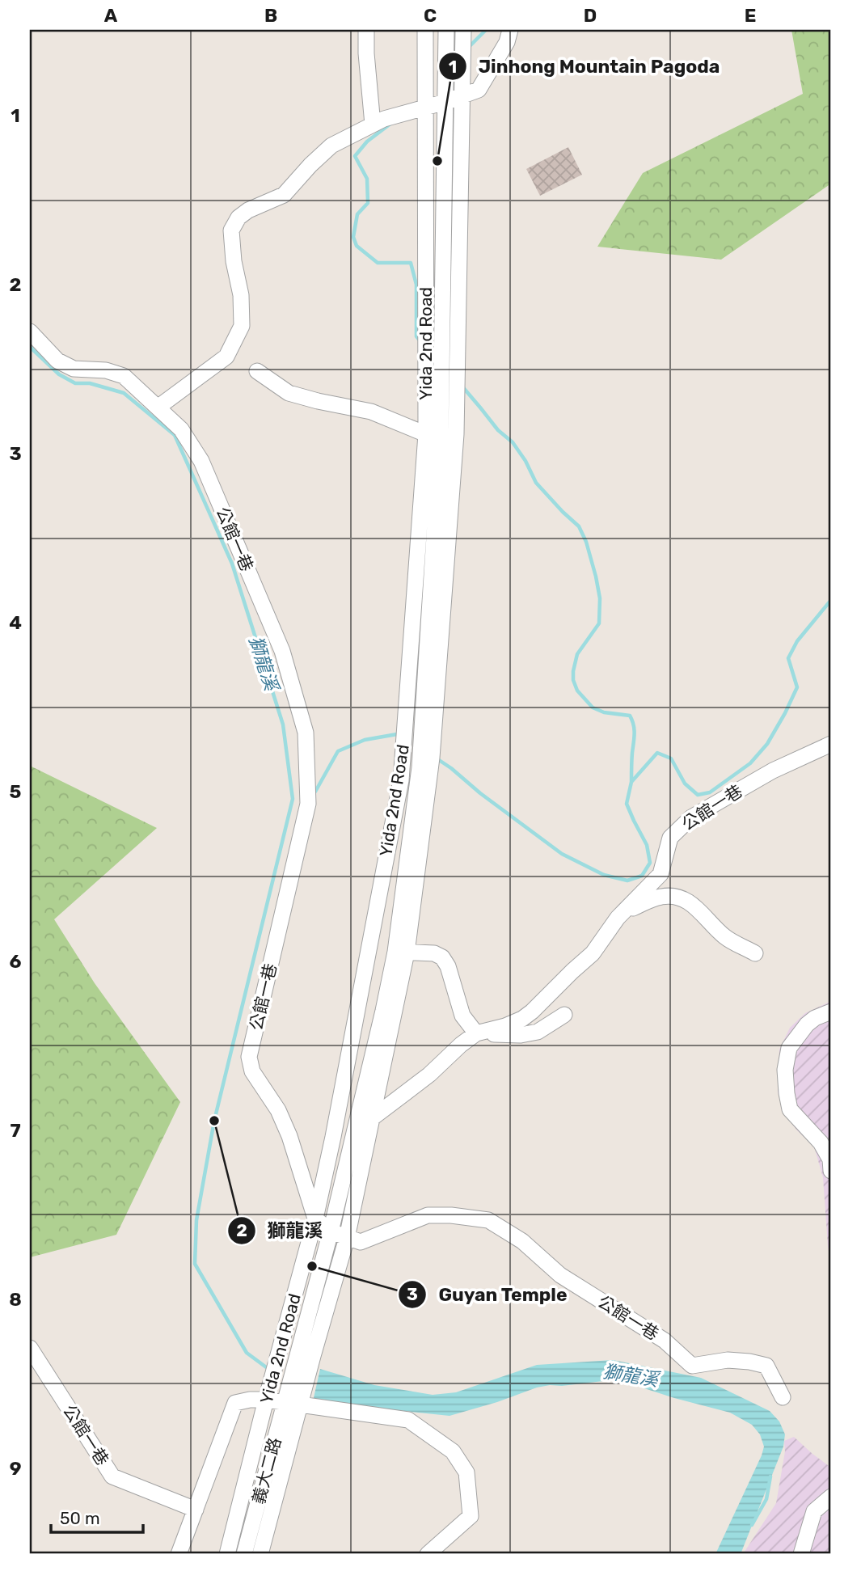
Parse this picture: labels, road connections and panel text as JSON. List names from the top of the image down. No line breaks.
{"streets":{"street":["Yida 2nd Road","公館一巷","義大二路"]},"crossings":[["Yida 2nd Road","公館一巷"],["Yida 2nd Road","義大二路"]],"water":["獅龍溪"],"places":["Jinhong Mountain Pagoda","獅龍溪","Guyan Temple"],"scale_bar":"50 m","grid":{"columns":["A","B","C","D","E"],"rows":["1","2","3","4","5","6","7","8","9"]}}
